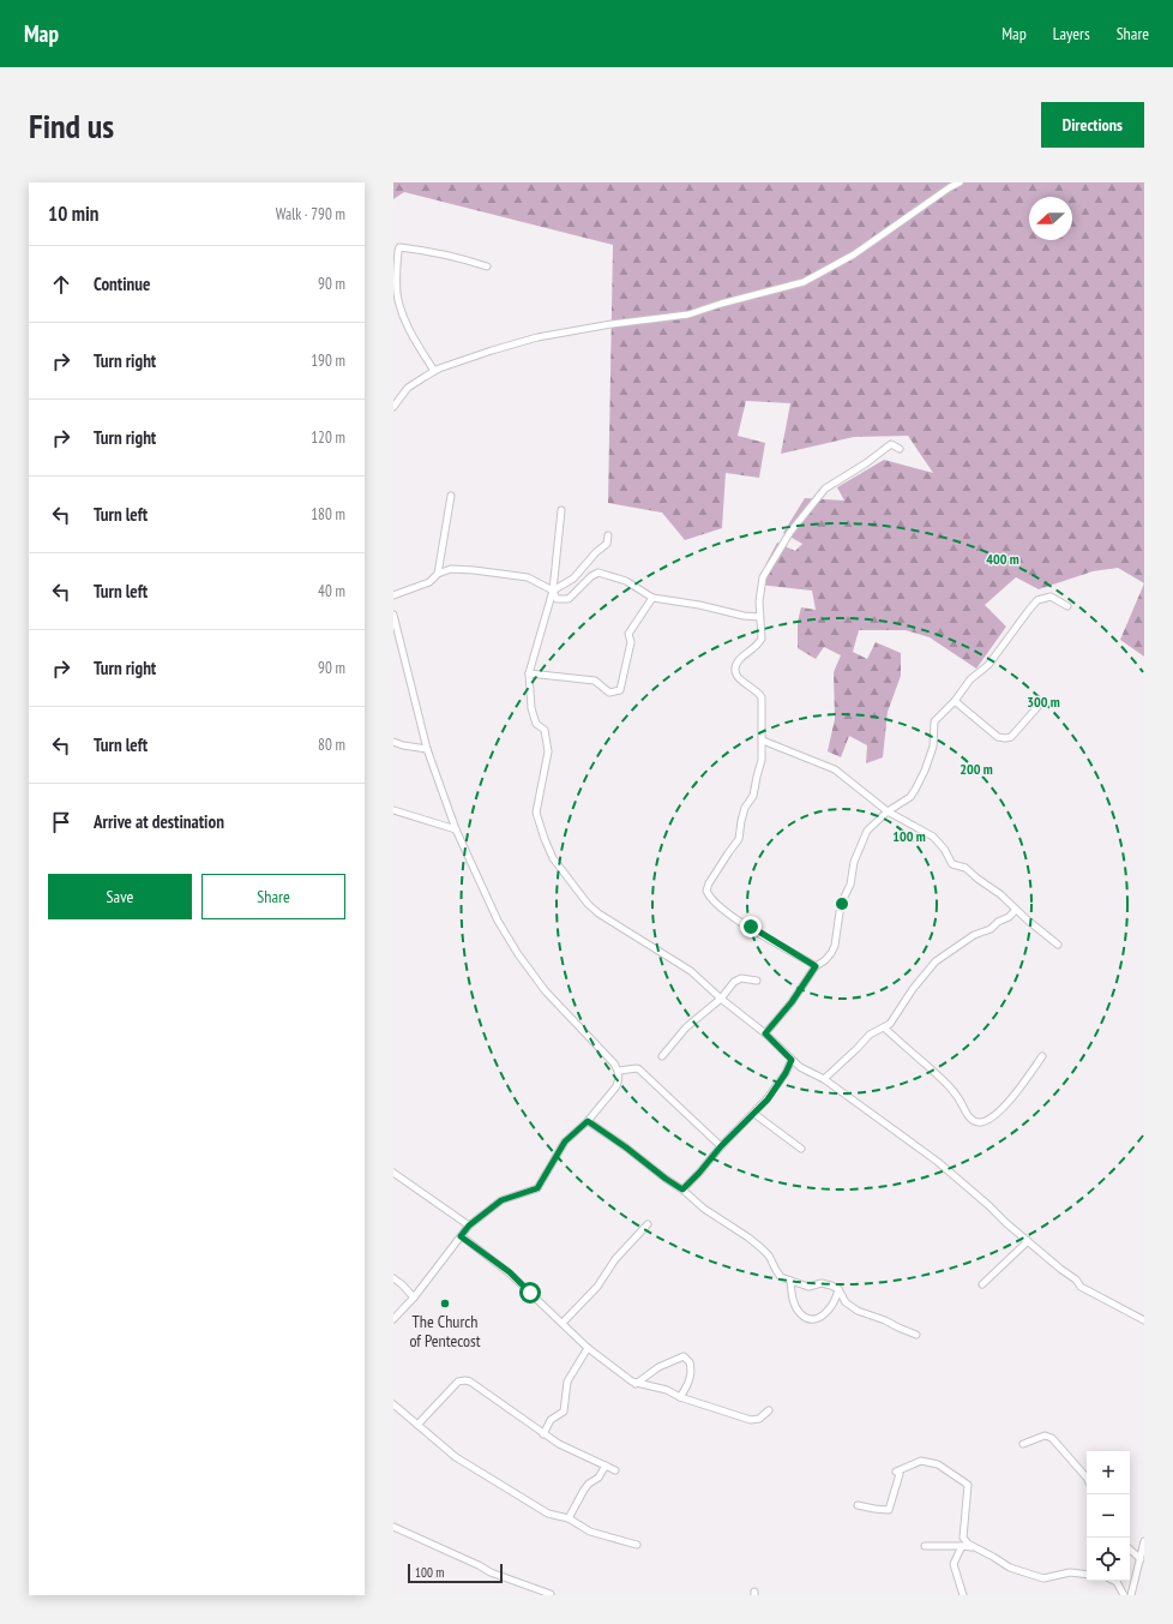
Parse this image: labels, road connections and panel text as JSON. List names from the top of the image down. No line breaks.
{"places":["The Church of Pentecost"],"scale_bar":"100 m","north":"left","page":{"header":"Map","nav":["Map","Layers","Share"],"buttons":["Directions",["Save","Share"]],"title":"Find us","heading":["10 min","Walk · 790 m"],"list":[["Continue","90 m"],["Turn right","190 m"],["Turn right","120 m"],["Turn left","180 m"],["Turn left","40 m"],["Turn right","90 m"],["Turn left","80 m"],"Arrive at destination"],"map_buttons":["+","−"],"scale":"100 m"},"rings":["400 m","300 m","200 m","100 m"]}
